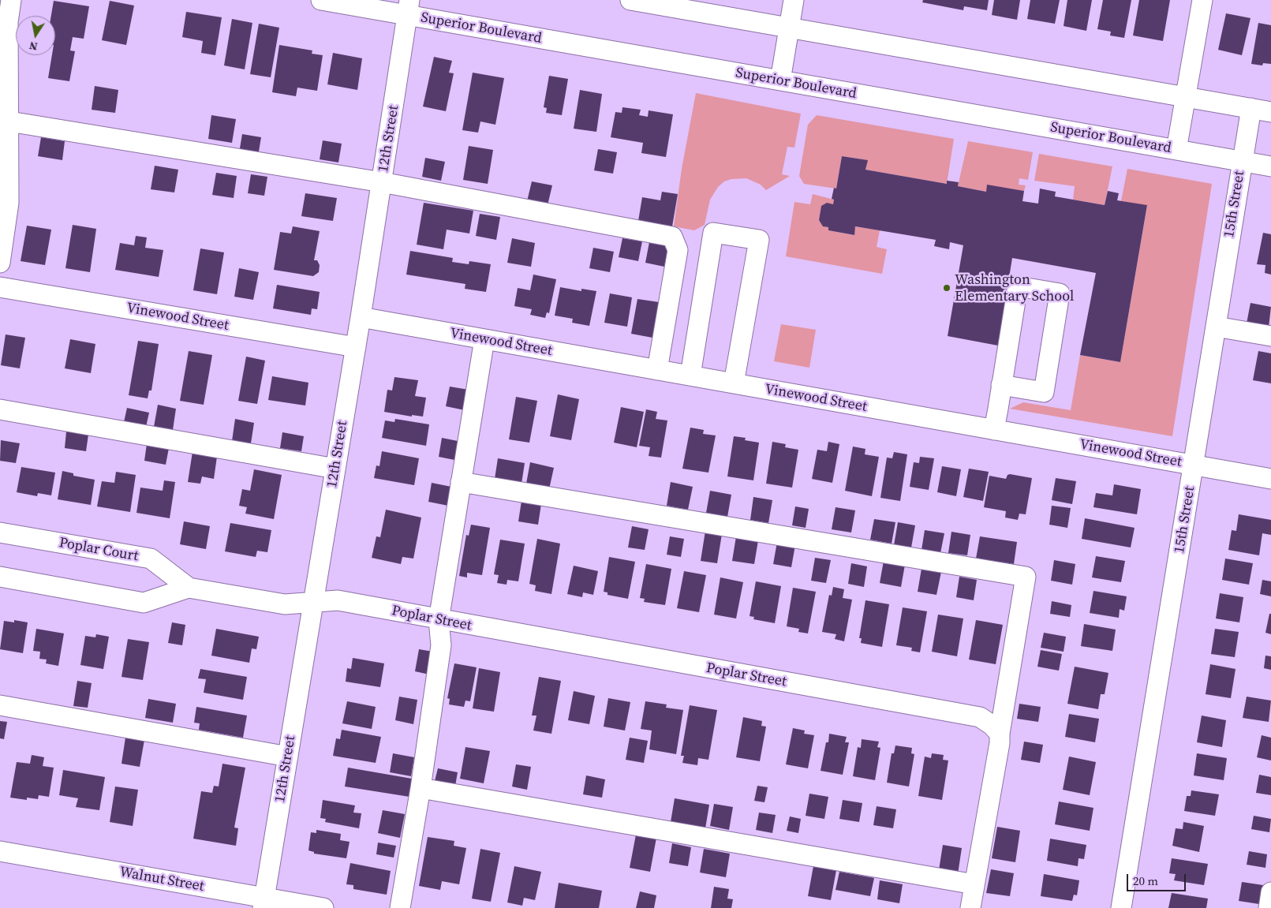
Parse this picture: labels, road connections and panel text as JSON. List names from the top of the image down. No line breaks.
{"streets":{"street":["Superior Boulevard","12th Street","15th Street","Vinewood Street","Poplar Court","Poplar Street","Walnut Street"]},"crossings":[["Superior Boulevard","12th Street"],["Superior Boulevard","15th Street"],["12th Street","Vinewood Street"],["12th Street","Poplar Court"],["12th Street","Poplar Street"],["12th Street","Walnut Street"],["15th Street","Vinewood Street"],["Poplar Court","Poplar Street"]],"places":["Washington Elementary School"],"scale_bar":"20 m","north":"bottom"}
